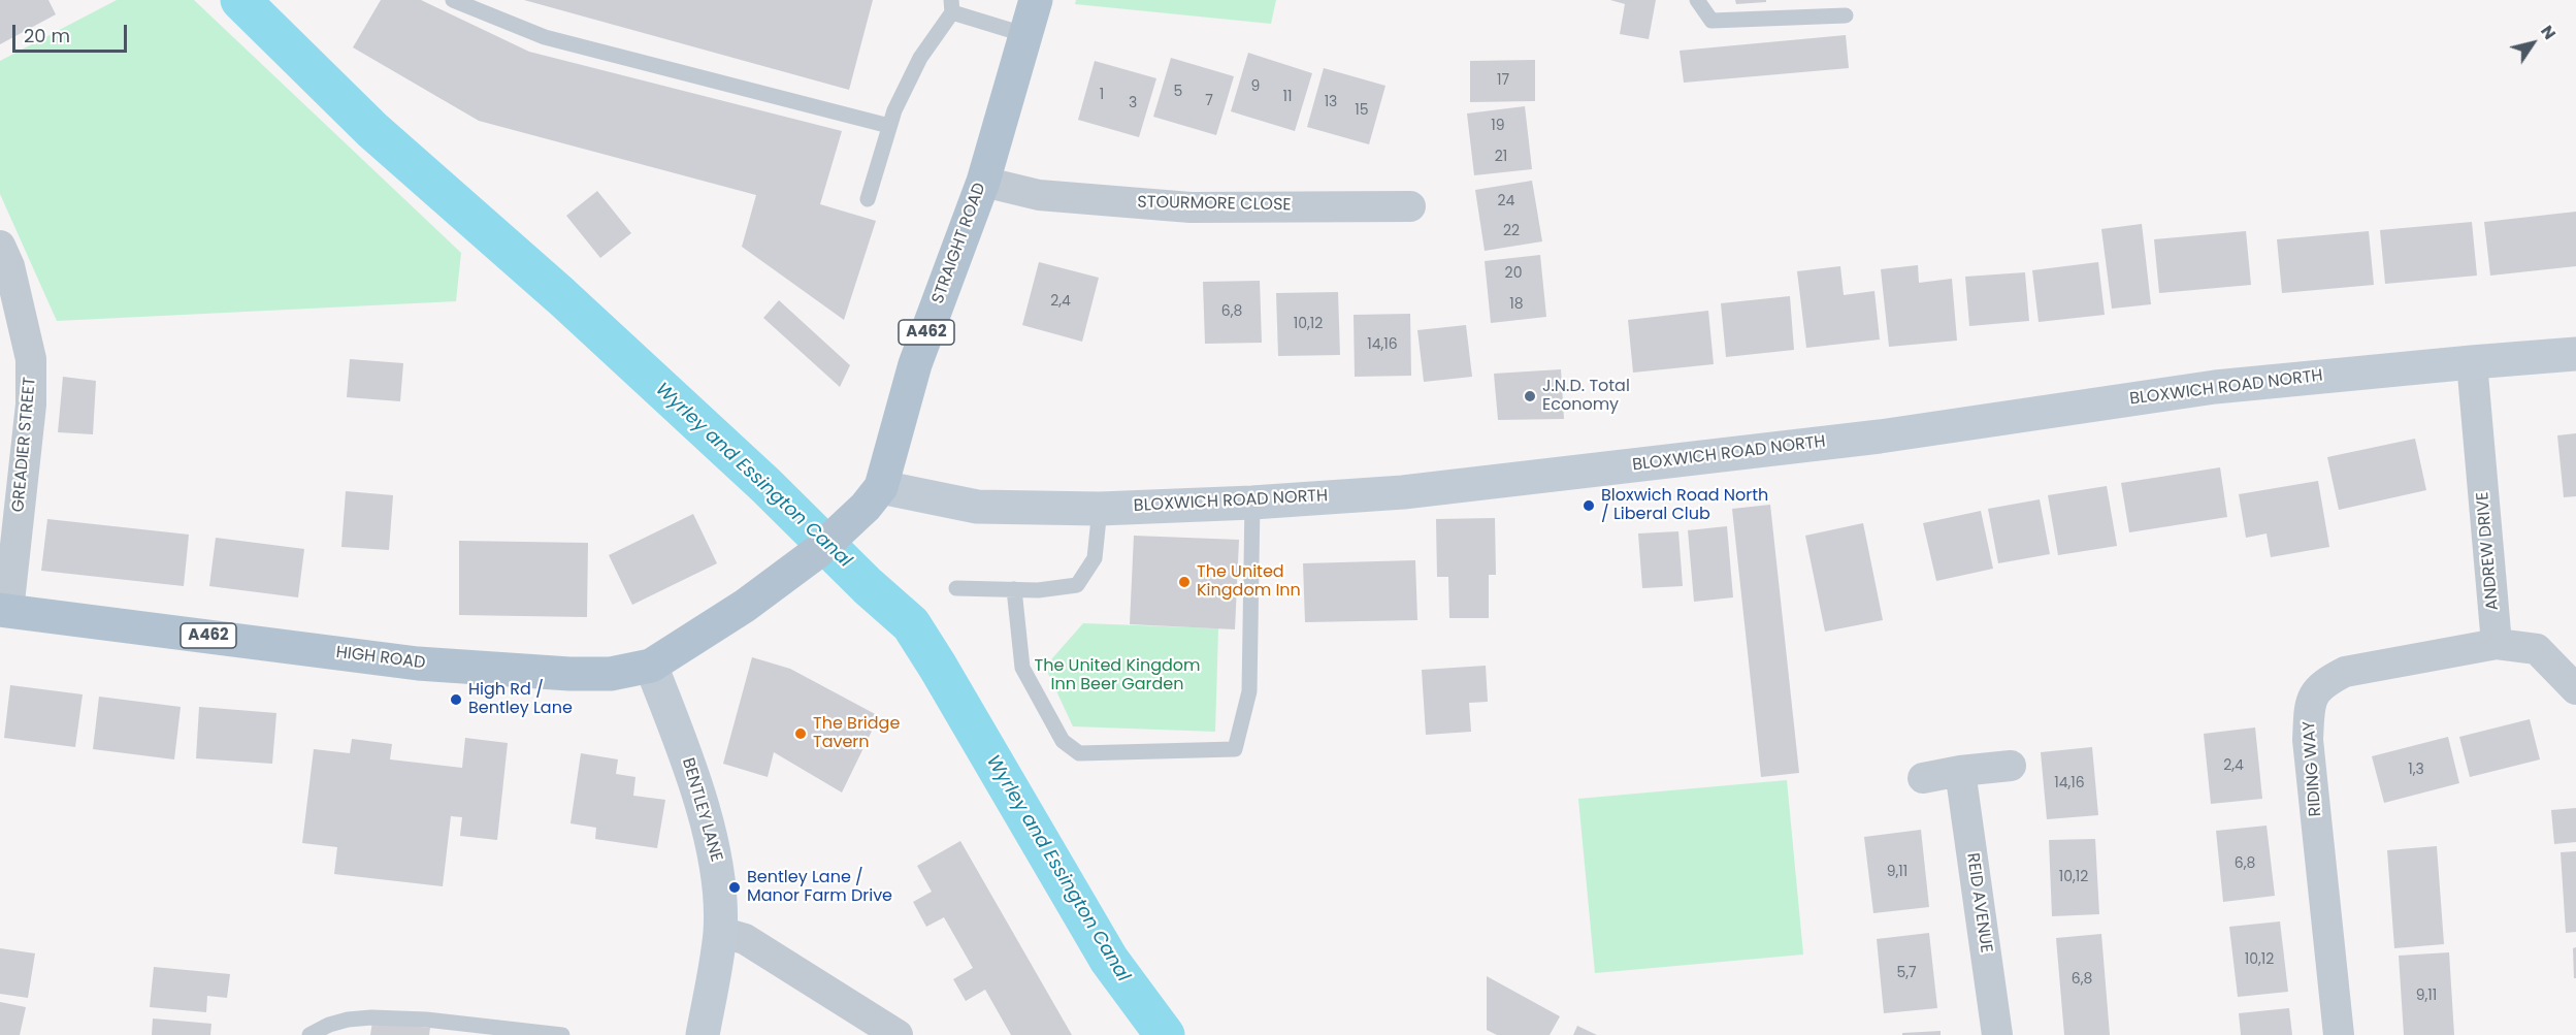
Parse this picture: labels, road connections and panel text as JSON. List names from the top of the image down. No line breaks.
{"streets":{"main road":["STRAIGHT ROAD","A462","HIGH ROAD"],"street":["STOURMORE CLOSE","BLOXWICH ROAD NORTH","GREADIER STREET","ANDREW DRIVE","RIDING WAY","BENTLEY LANE","REID AVENUE"]},"crossings":[["STOURMORE CLOSE","STRAIGHT ROAD"],["STRAIGHT ROAD","BLOXWICH ROAD NORTH"],["STRAIGHT ROAD","HIGH ROAD"],["BLOXWICH ROAD NORTH","ANDREW DRIVE"],["BLOXWICH ROAD NORTH","HIGH ROAD"],["GREADIER STREET","HIGH ROAD"],["ANDREW DRIVE","RIDING WAY"],["HIGH ROAD","BENTLEY LANE"]],"water":["Wyrley and Essington Canal"],"parks":["The United Kingdom Inn Beer Garden"],"places":["J.N.D. Total Economy","Bloxwich Road North / Liberal Club","The United Kingdom Inn","High Rd / Bentley Lane","The Bridge Tavern","Bentley Lane / Manor Farm Drive"],"house_numbers":["17","9","5","1","11","7","13","3","15","19","21","24","22","20","2,4","18","6,8","10,12","14,16","2,4","1,3","14,16","6,8","9,11","10,12","10,12","5,7","6,8","9,11"],"scale_bar":"20 m","north":"top right"}
